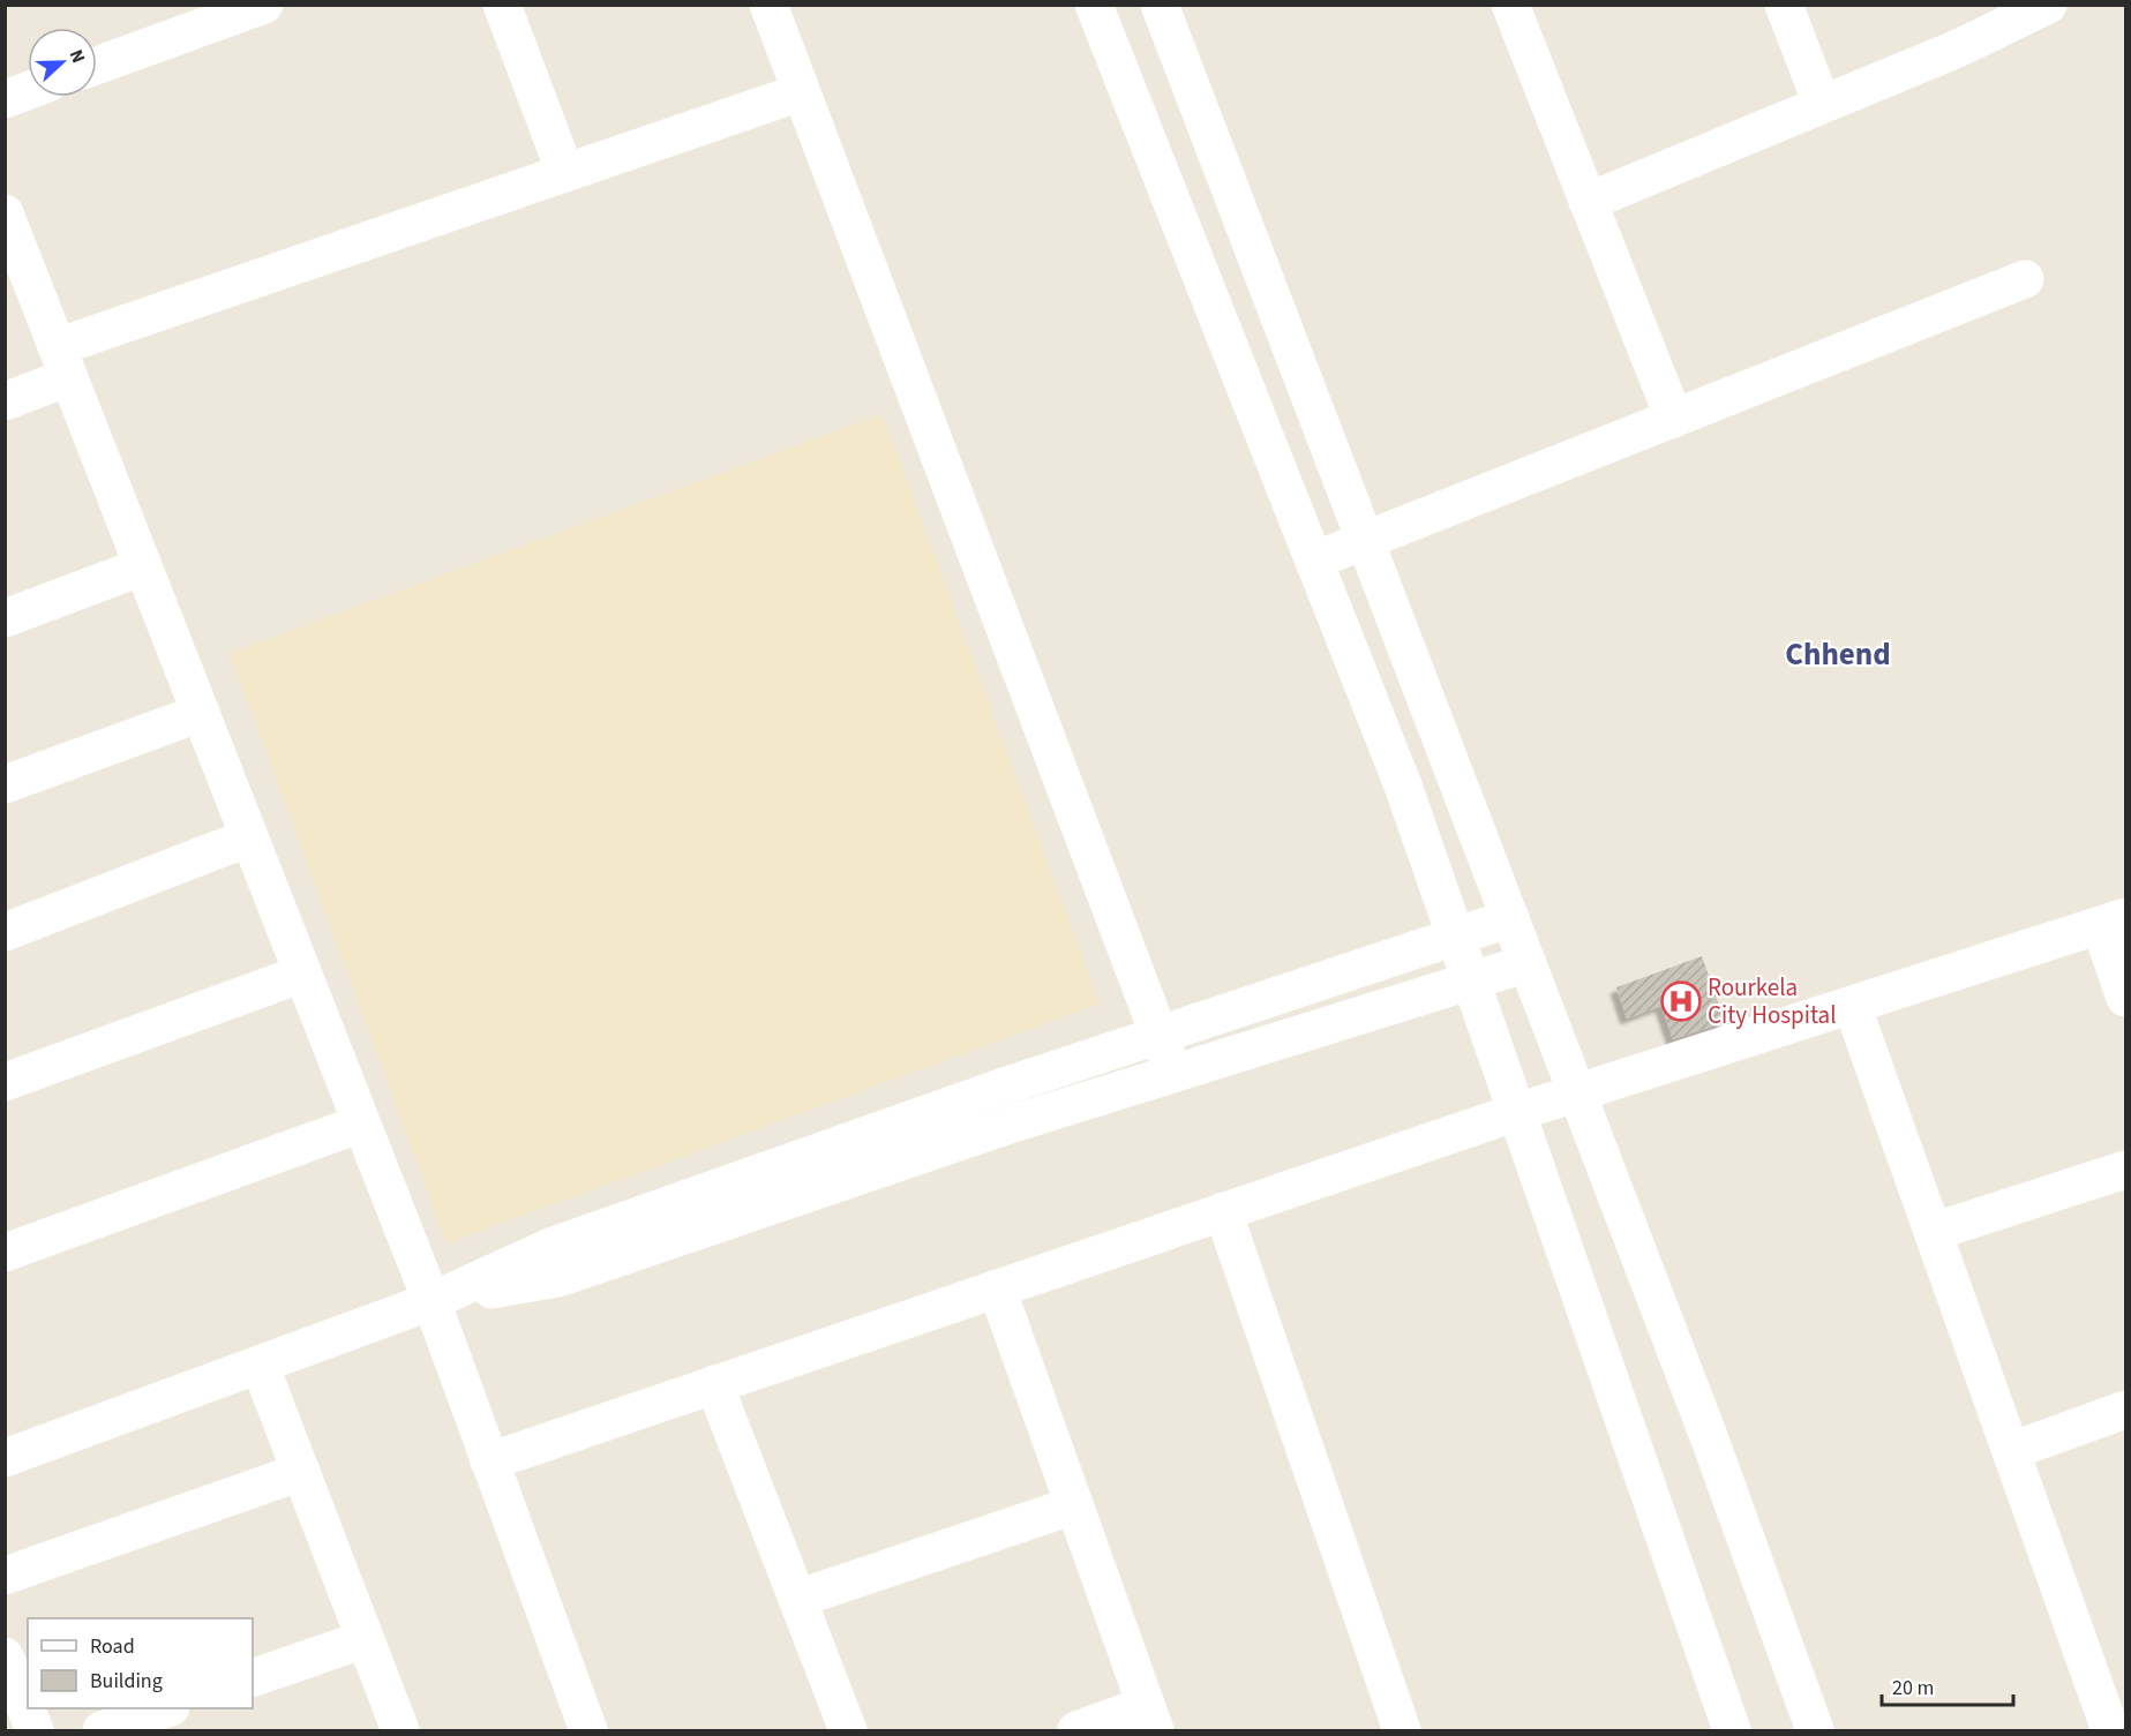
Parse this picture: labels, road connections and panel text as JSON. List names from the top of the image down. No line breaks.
{"districts":["Chhend"],"places":{"hospital":["Rourkela City Hospital"]},"legend":["Road","Building"],"scale_bar":"20 m","north":"right"}
